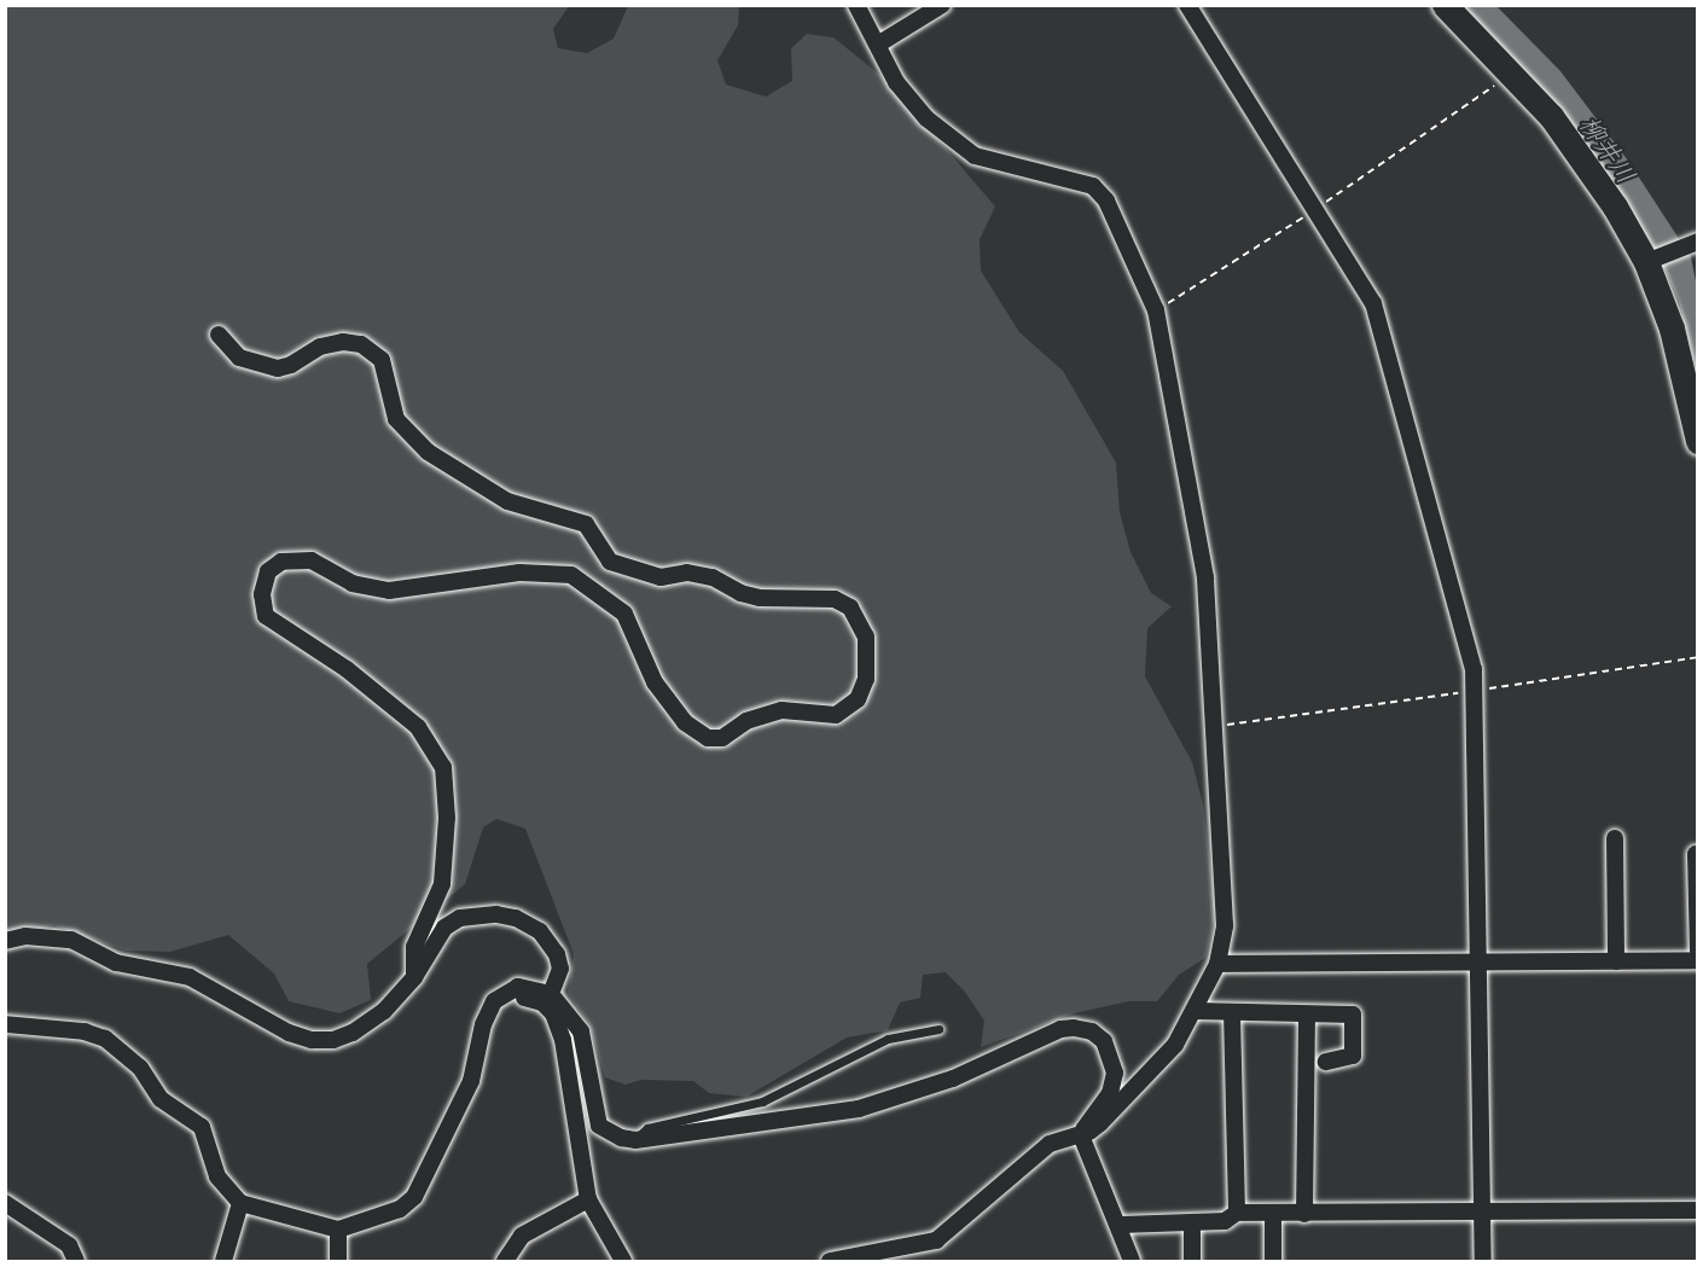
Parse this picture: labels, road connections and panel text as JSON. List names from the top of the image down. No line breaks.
{"water":["柳井川"]}
